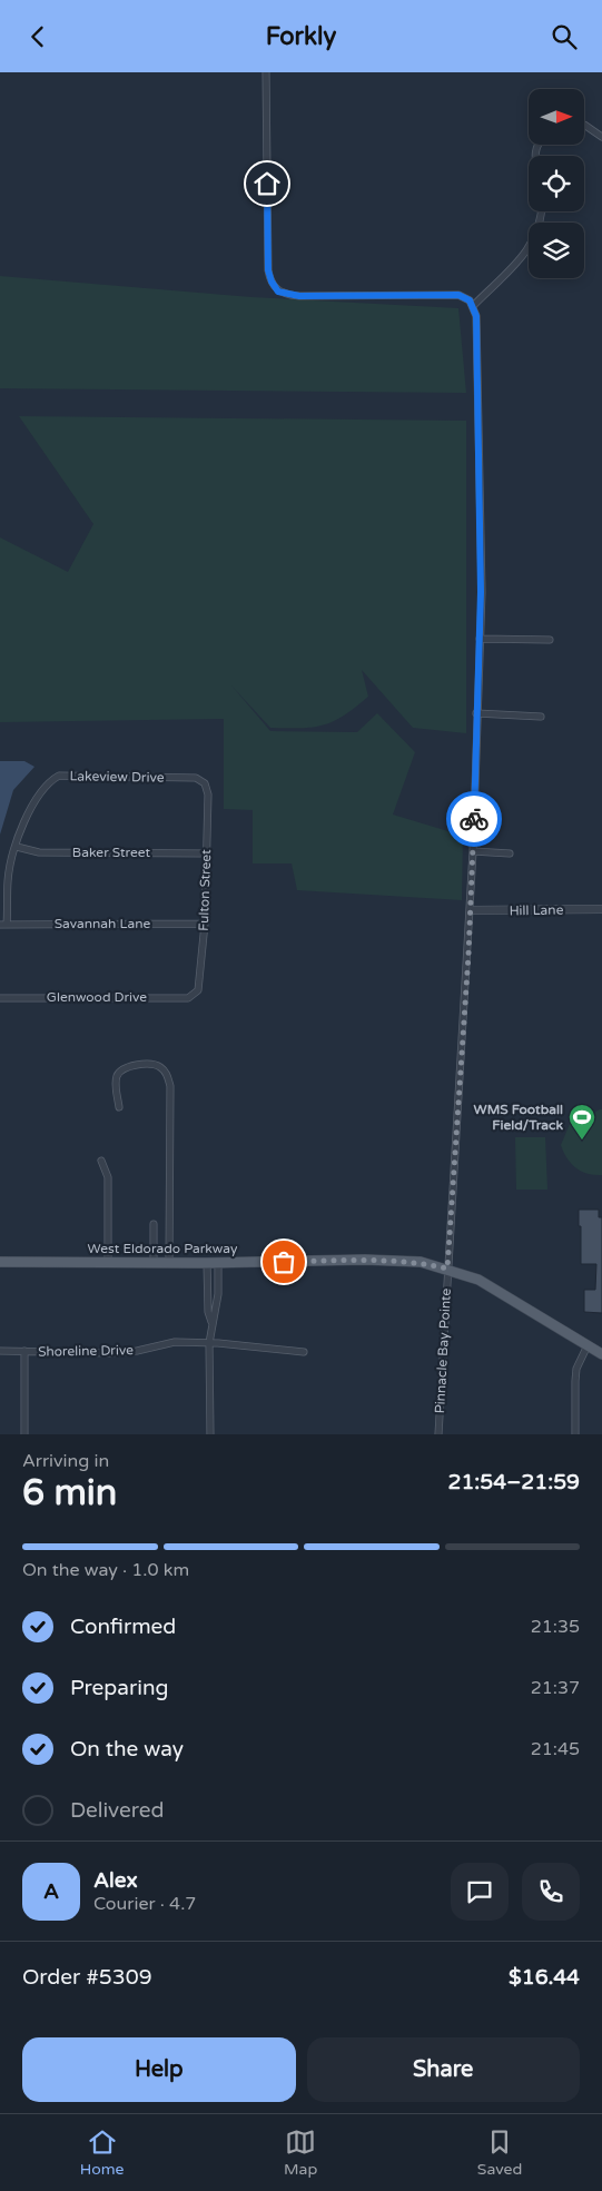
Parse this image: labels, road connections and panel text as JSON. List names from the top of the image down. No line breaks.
{"streets":{"main road":["West Eldorado Parkway"],"street":["Lakeview Drive","Baker Street","Fulton Street","Hill Lane","Savannah Lane","Glenwood Drive","Shoreline Drive","Pinnacle Bay Pointe"]},"crossings":[["Lakeview Drive","Baker Street"],["Lakeview Drive","Fulton Street"],["Lakeview Drive","Savannah Lane"],["Baker Street","Fulton Street"],["Fulton Street","Savannah Lane"],["Fulton Street","Glenwood Drive"],["Hill Lane","Pinnacle Bay Pointe"],["West Eldorado Parkway","Pinnacle Bay Pointe"]],"places":{"sports":["WMS Football Field/Track"]},"north":"right","page":{"header":"Forkly","heading":["6 min","Arriving in","21:54–21:59"],"panel":["Alex","Courier · 4.7","Order #5309","$16.44"],"bar":"On the way · 1.0 km","list":[["Confirmed","21:35"],["Preparing","21:37"],["On the way","21:45"],"Delivered"],"round":"A","buttons":["Help","Share"],"tabs":["Home","Map","Saved"]}}
